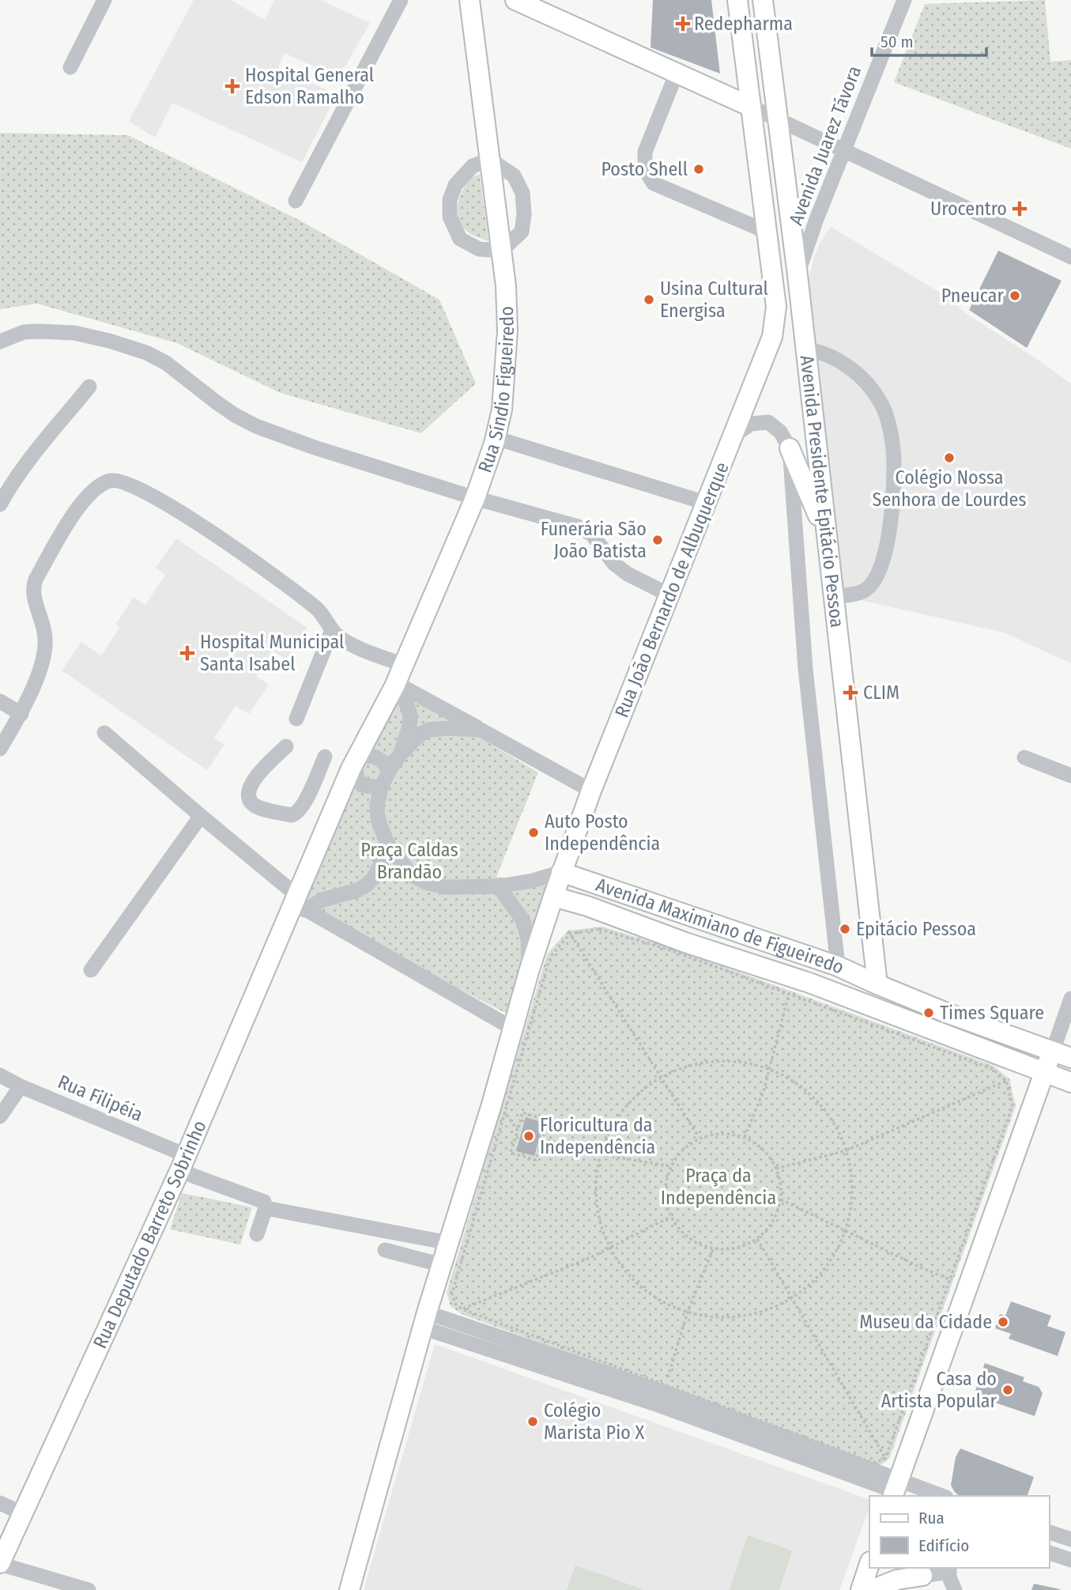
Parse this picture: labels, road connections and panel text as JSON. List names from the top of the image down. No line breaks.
{"streets":{"main road":["Rua Síndio Figueiredo","Avenida Presidente Epitácio Pessoa","Rua João Bernardo de Albuquerque","Avenida Maximiano de Figueiredo","Rua Deputado Barreto Sobrinho"],"street":["Avenida Juarez Távora","Rua Filipéia"]},"crossings":[["Avenida Juarez Távora","Avenida Presidente Epitácio Pessoa"],["Avenida Presidente Epitácio Pessoa","Rua João Bernardo de Albuquerque"],["Avenida Presidente Epitácio Pessoa","Avenida Maximiano de Figueiredo"],["Rua João Bernardo de Albuquerque","Avenida Maximiano de Figueiredo"],["Rua Filipéia","Rua Deputado Barreto Sobrinho"]],"parks":["Praça Caldas Brandão","Praça da Independência"],"places":{"health":["Redepharma","Hospital General Edson Ramalho","Urocentro","Hospital Municipal Santa Isabel","CLIM"],"other":["Posto Shell","Pneucar","Usina Cultural Energisa","Colégio Nossa Senhora de Lourdes","Funerária São João Batista","Auto Posto Independência","Epitácio Pessoa","Times Square","Floricultura da Independência","Museu da Cidade","Casa do Artista Popular","Colégio Marista Pio X"]},"legend":["Rua","Edifício"],"scale_bar":"50 m"}
